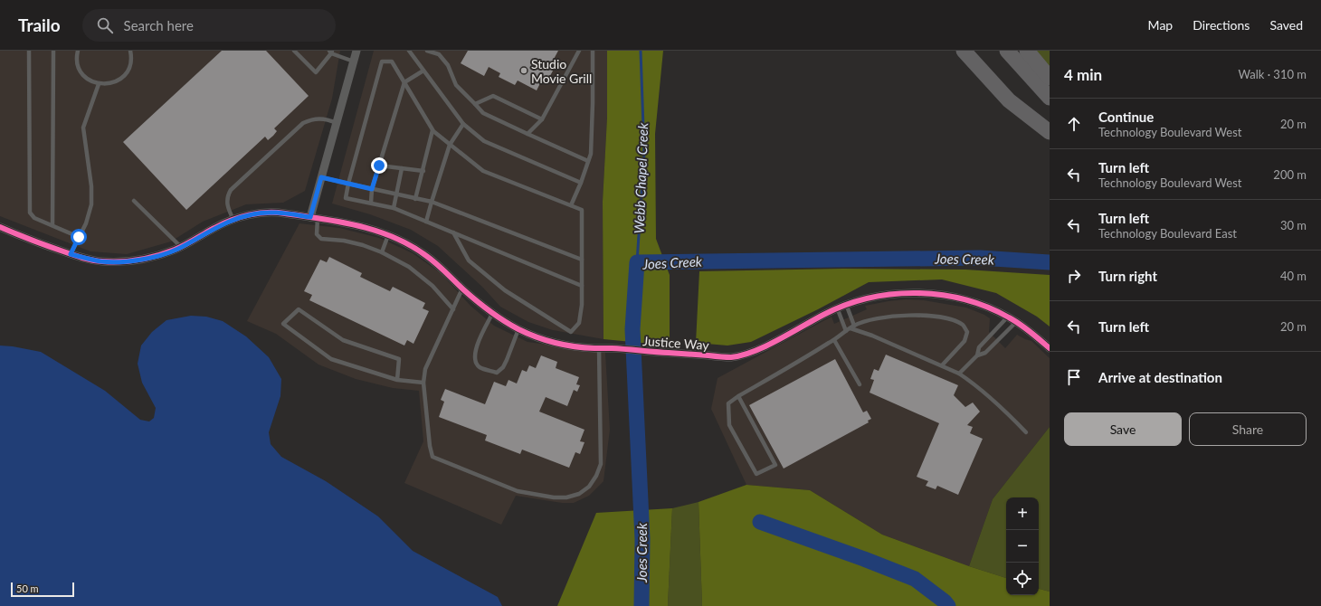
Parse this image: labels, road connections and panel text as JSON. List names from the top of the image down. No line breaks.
{"streets":{"street":["Justice Way"]},"water":["Webb Chapel Creek","Joes Creek"],"places":["Studio Movie Grill"],"scale_bar":"50 m","page":{"header":"Trailo","search":"Search here","nav":["Map","Directions","Saved"],"heading":["4 min","Walk · 310 m"],"list":[["Continue","Technology Boulevard West","20 m"],["Turn left","Technology Boulevard West","200 m"],["Turn left","Technology Boulevard East","30 m"],["Turn right","40 m"],["Turn left","20 m"],"Arrive at destination"],"buttons":["Save","Share"],"map_buttons":["+","−"],"scale":"50 m"}}
